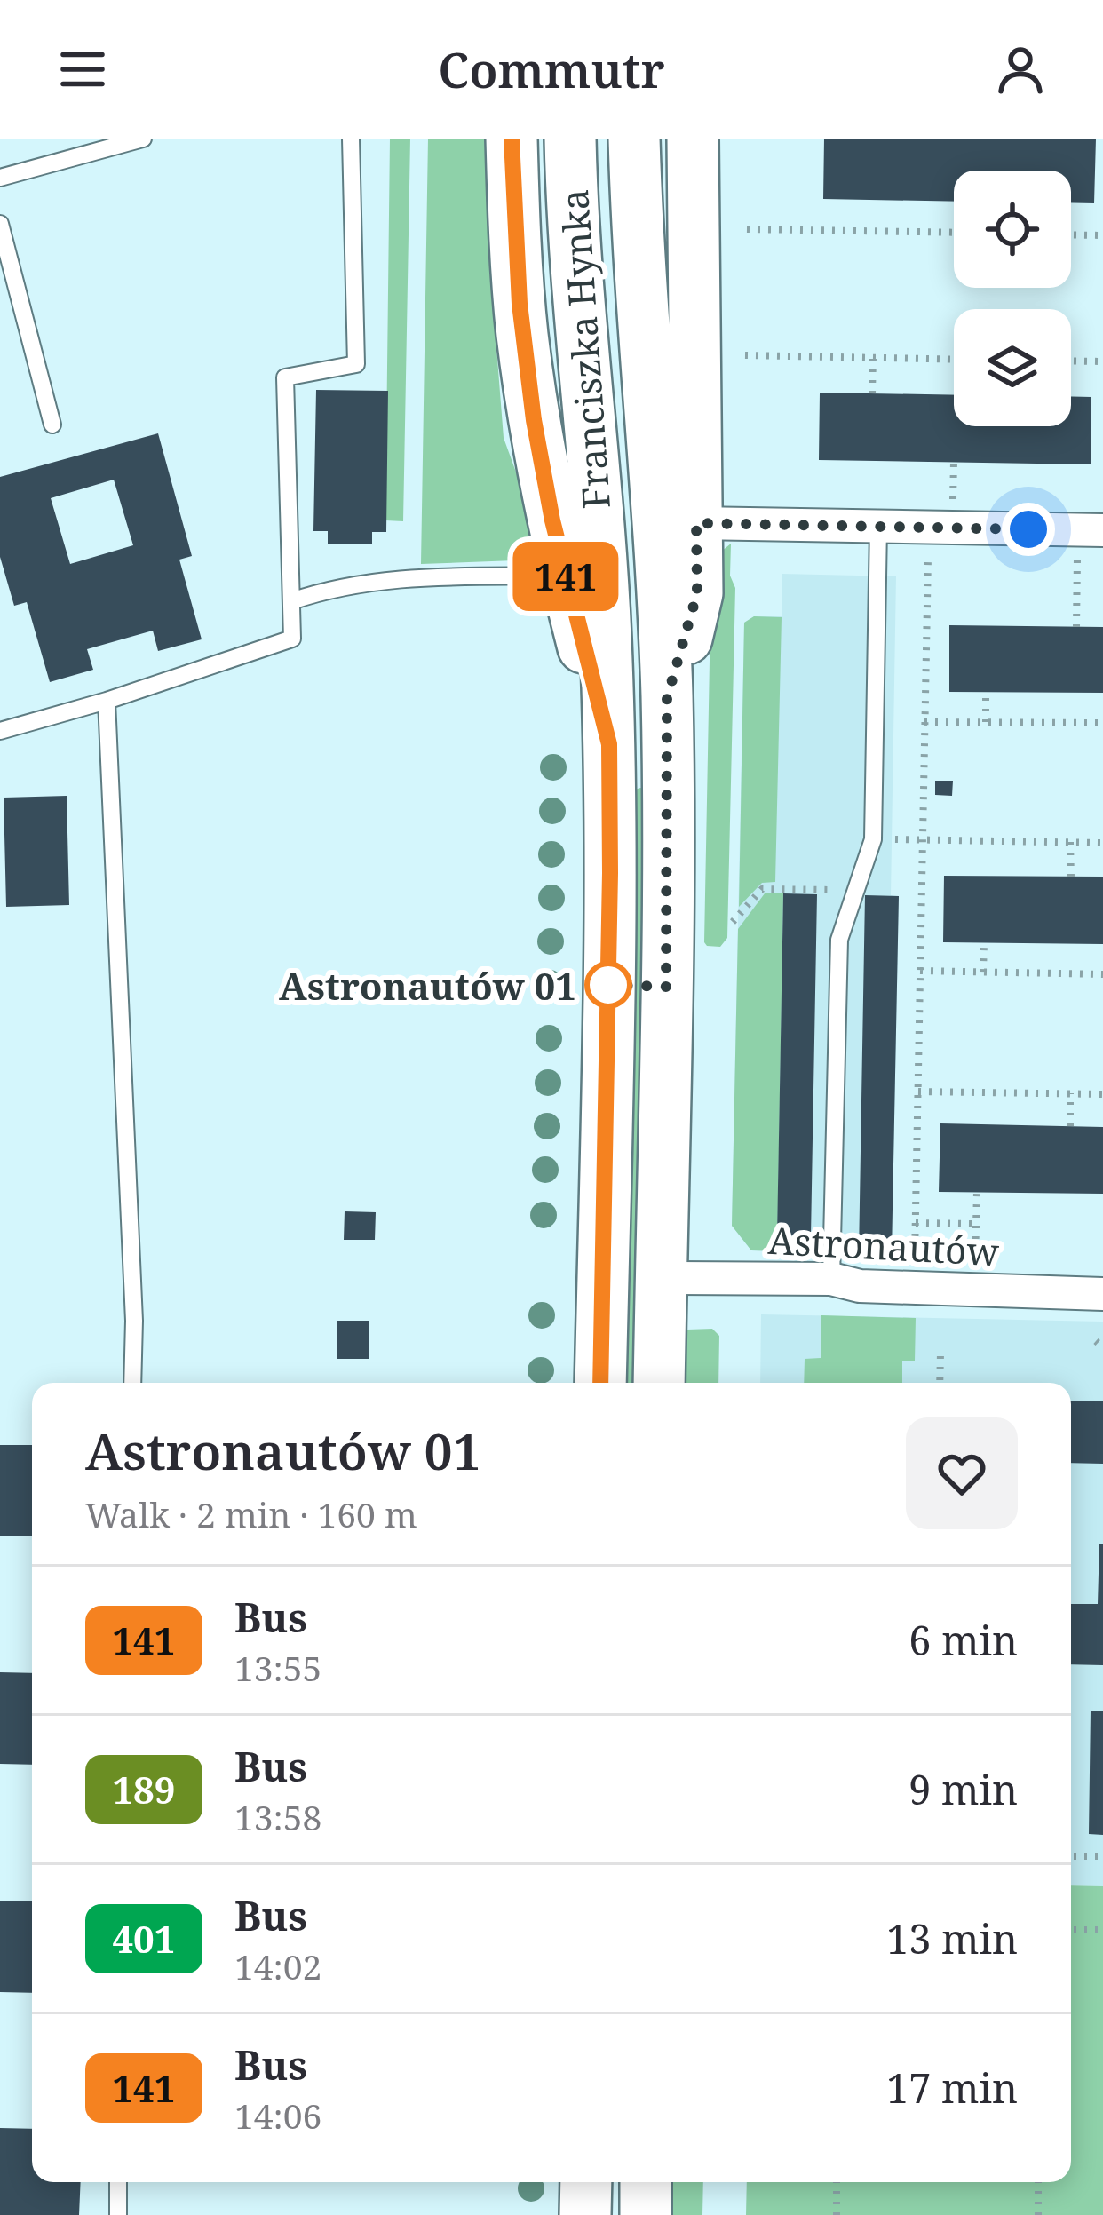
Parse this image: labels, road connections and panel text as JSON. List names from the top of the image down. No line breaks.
{"streets":{"main road":["Franciszka Hynka"],"street":["Astronautów"]},"crossings":[["Franciszka Hynka","Astronautów"]],"places":["Astronautów 01"],"lines":["bus line 141"],"page":{"header":"Commutr","on_map":"141","heading":["Astronautów 01","Walk · 2 min · 160 m"],"list":[{"mark":"141","name":"Bus","note":"13:55","value":"6 min"},{"mark":"189","name":"Bus","note":"13:58","value":"9 min"},{"mark":"401","name":"Bus","note":"14:02","value":"13 min"},{"mark":"141","name":"Bus","note":"14:06","value":"17 min"}]}}
